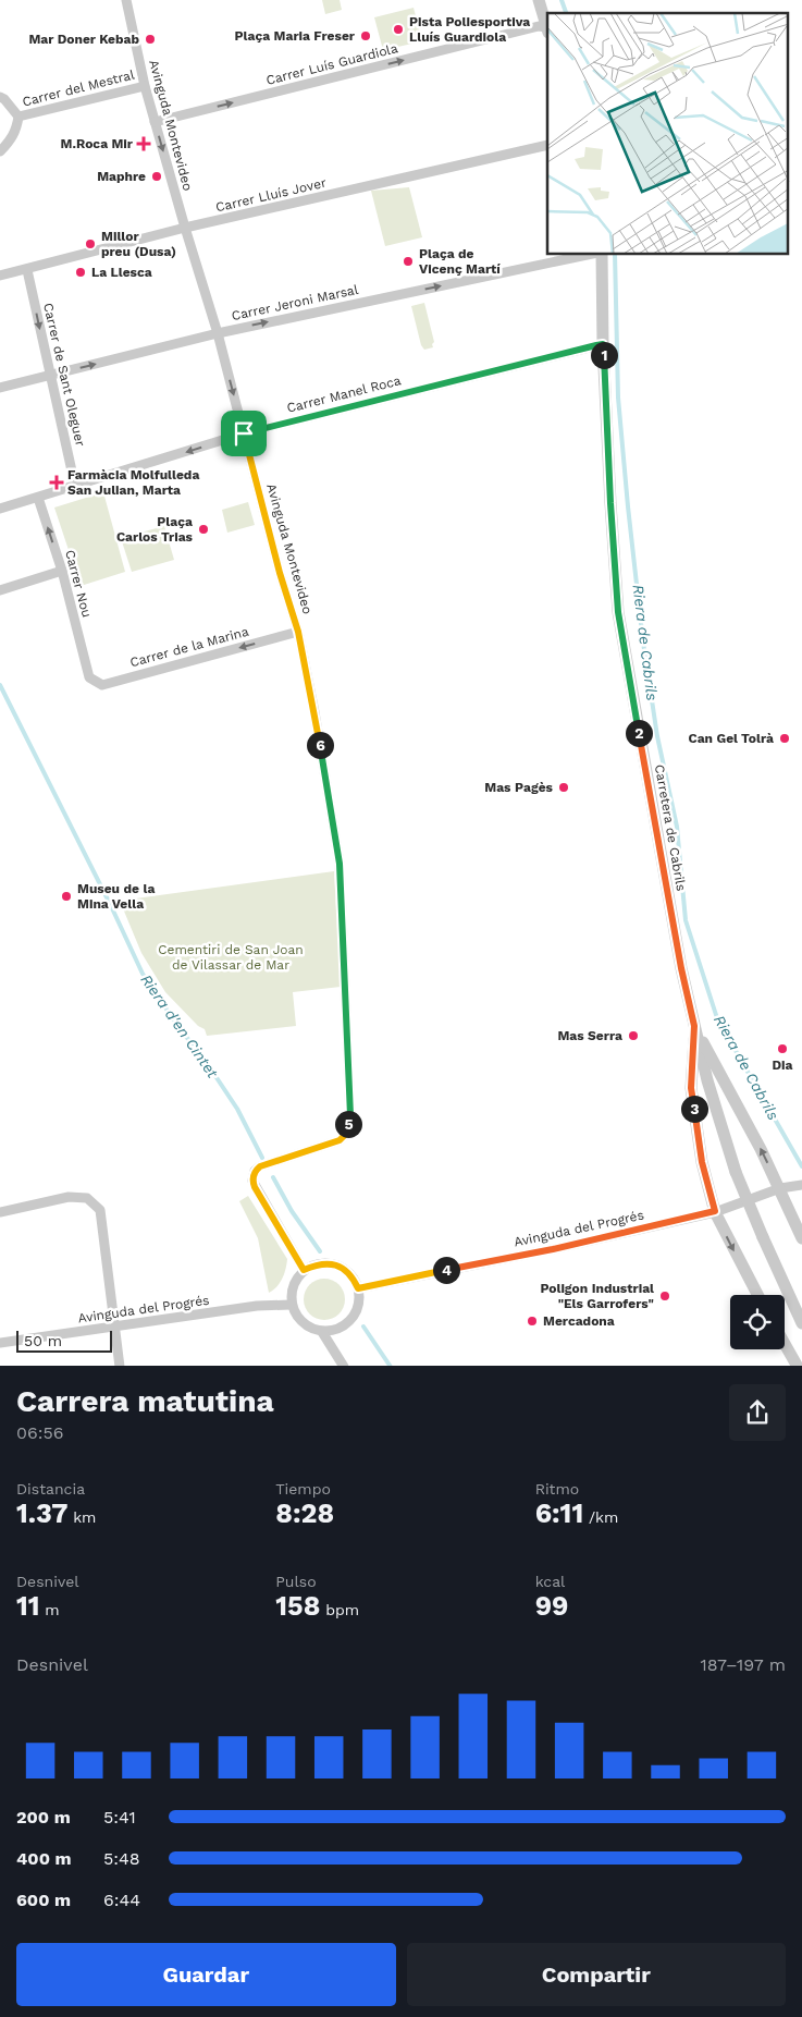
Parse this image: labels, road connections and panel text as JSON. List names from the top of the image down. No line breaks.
{"streets":{"street":["Carrer Luís Guardiola","Carrer del Mestral","Avinguda Montevideo","Carrer Lluís Jover","Carrer Jeroni Marsal","Carrer de Sant Oleguer","Carrer Manel Roca","Carrer Nou","Carrer de la Marina","Carretera de Cabrils","Avinguda del Progrés"]},"crossings":[["Carrer Luís Guardiola","Avinguda Montevideo"],["Carrer del Mestral","Avinguda Montevideo"],["Avinguda Montevideo","Carrer Lluís Jover"],["Avinguda Montevideo","Carrer Jeroni Marsal"],["Avinguda Montevideo","Carrer Manel Roca"],["Avinguda Montevideo","Carrer de la Marina"],["Avinguda Montevideo","Avinguda del Progrés"],["Carrer Lluís Jover","Carrer de Sant Oleguer"],["Carrer Jeroni Marsal","Carrer de Sant Oleguer"],["Carrer de Sant Oleguer","Carrer Manel Roca"],["Carrer Manel Roca","Carrer Nou"],["Carrer Manel Roca","Carretera de Cabrils"],["Carrer Nou","Carrer de la Marina"]],"one_way":["Carrer Luís Guardiola","Carrer Jeroni Marsal","Carrer de Sant Oleguer","Carrer Nou","Carrer de la Marina"],"water":["Riera de Cabrils","Riera d'en Cintet"],"parks":["Cementiri de San Joan de Vilassar de Mar"],"places":{"other":["Pista Poliesportiva Lluís Guardiola","Plaça Maria Freser","Mar Doner Kebab","Maphre","Millor preu (Dusa)","Plaça de Vicenç Martí","La Llesca","Plaça Carlos Trias","Can Gel Tolrà","Mas Pagès","Museu de la Mina Vella","Mas Serra","Dia","Poligon Industrial \"Els Garrofers\"","Mercadona"],"health":["M.Roca Mir","Farmàcia Molfulleda San Julian, Marta"]},"scale_bar":"50 m","page":{"pins":["1","2","6","3","5","4"],"scale":"50 m","heading":["Carrera matutina","06:56"],"stats":[["Distancia","1.37 km"],["Tiempo","8:28"],["Ritmo","6:11 /km"],["Desnivel","11 m"],["Pulso","158 bpm"],["kcal","99"]],"chart":["Desnivel","187–197 m"],"list":[{"name":"200 m","note":"5:41"},{"name":"400 m","note":"5:48"},{"name":"600 m","note":"6:44"}],"buttons":["Guardar","Compartir"]}}
